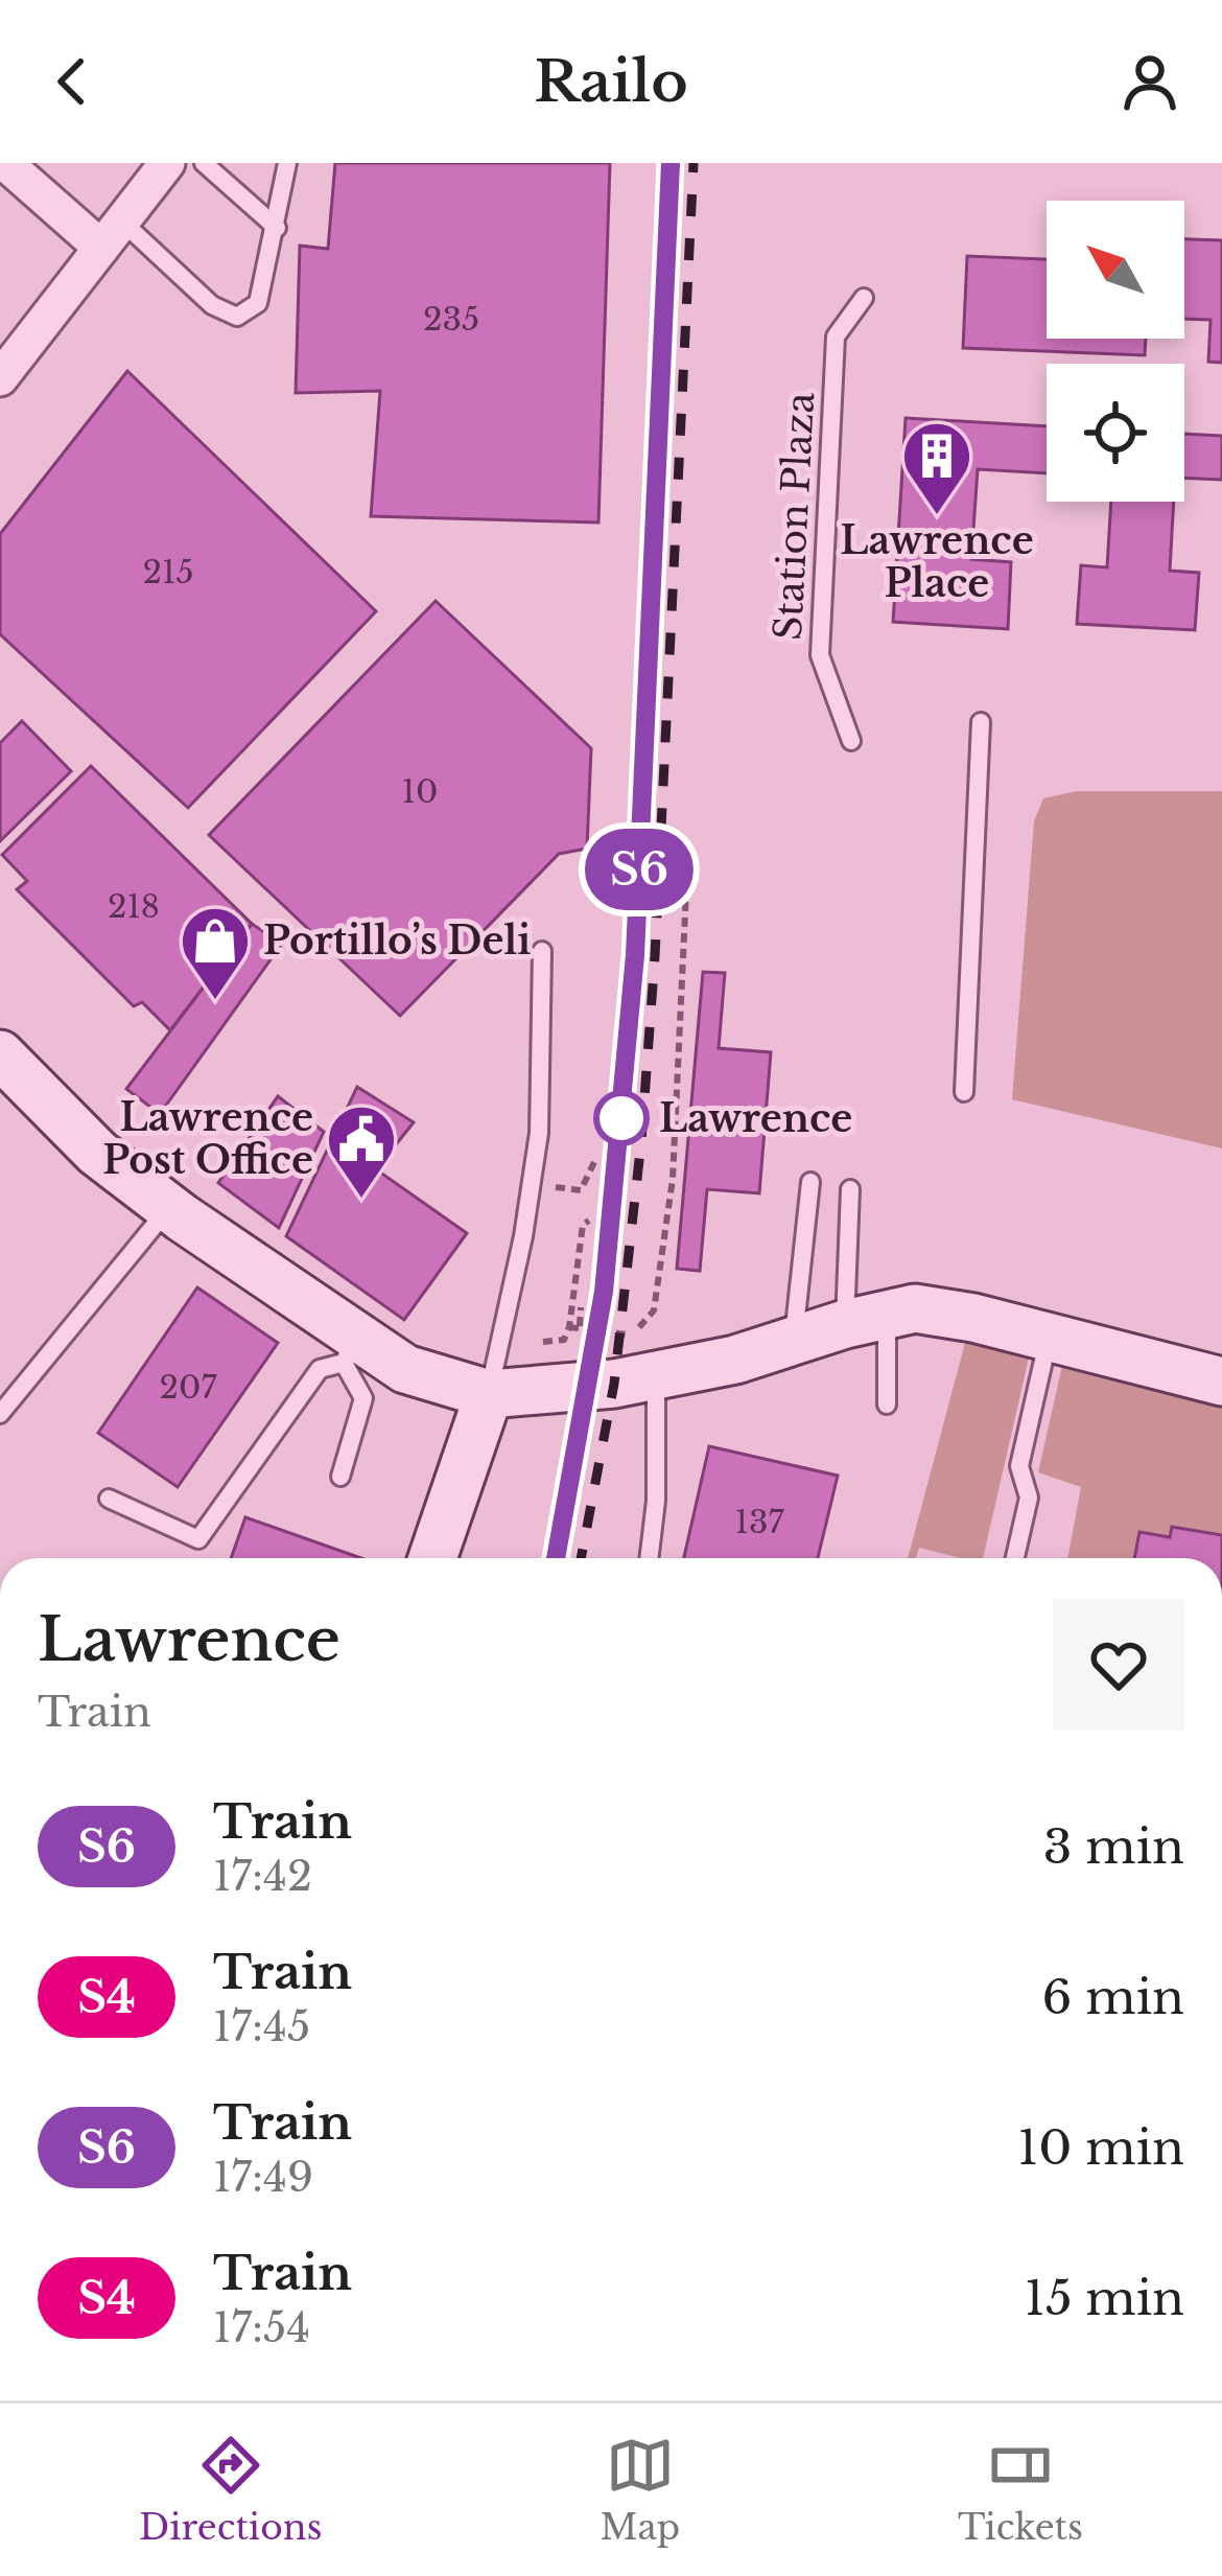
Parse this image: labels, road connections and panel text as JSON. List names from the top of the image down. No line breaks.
{"streets":{"lane":["Station Plaza"]},"places":{"building":["Lawrence Place"],"shop":["Portillo’s Deli"],"other":["Lawrence"],"public building":["Lawrence Post Office"]},"house_numbers":["235","215","10","218","207","137"],"north":"top left","page":{"header":"Railo","on_map":"S6","heading":["Lawrence","Train"],"list":[{"mark":"S6","name":"Train","note":"17:42","value":"3 min"},{"mark":"S4","name":"Train","note":"17:45","value":"6 min"},{"mark":"S6","name":"Train","note":"17:49","value":"10 min"},{"mark":"S4","name":"Train","note":"17:54","value":"15 min"}],"tabs":["Directions","Map","Tickets"]}}
